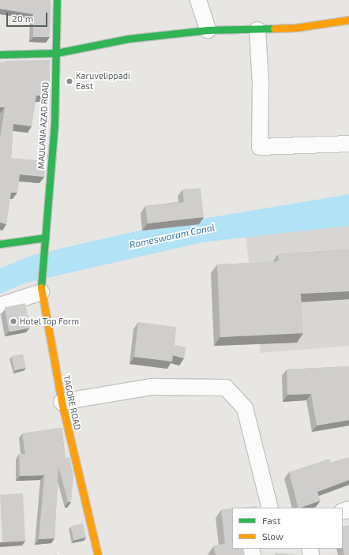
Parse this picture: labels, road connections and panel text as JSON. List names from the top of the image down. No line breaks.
{"streets":{"main road":["MAULANA AZAD ROAD","TAGORE ROAD"]},"crossings":[["MAULANA AZAD ROAD","TAGORE ROAD"]],"water":["Rameswaram Canal"],"places":["Karuvelippadi East","Hotel Top Form"],"legend":["Fast","Slow"],"scale_bar":"20 m"}
